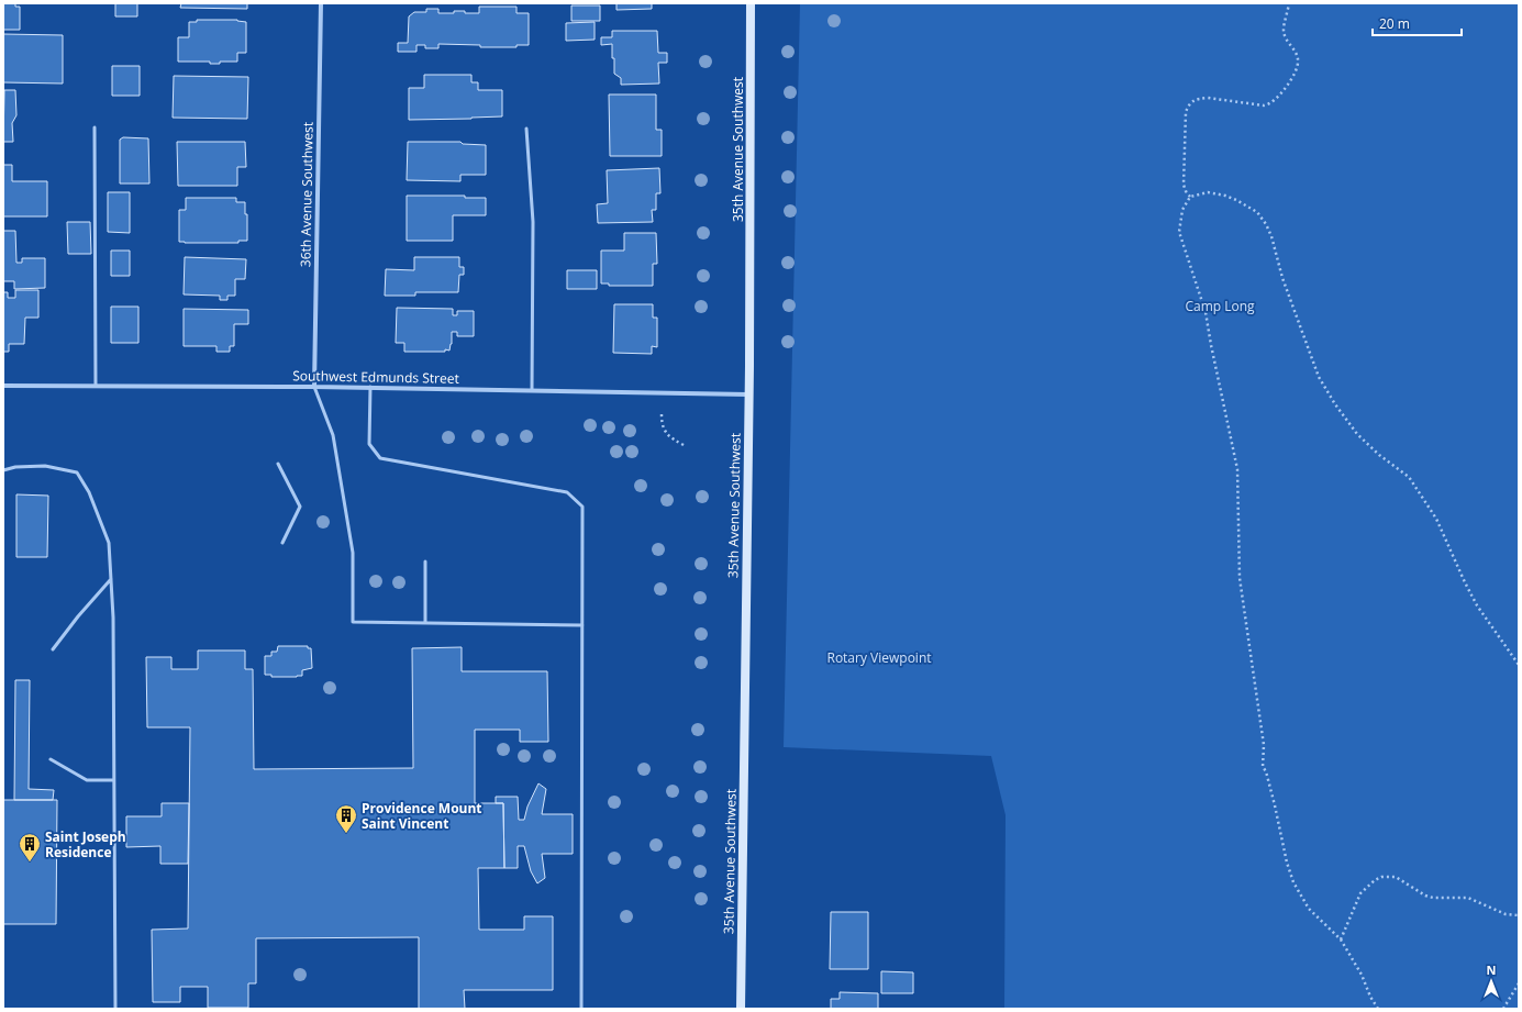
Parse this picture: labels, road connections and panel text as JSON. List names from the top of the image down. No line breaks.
{"streets":{"main road":["35th Avenue Southwest"],"street":["36th Avenue Southwest","Southwest Edmunds Street"]},"crossings":[["35th Avenue Southwest","Southwest Edmunds Street"],["36th Avenue Southwest","Southwest Edmunds Street"]],"parks":["Camp Long","Rotary Viewpoint"],"places":{"building":["Providence Mount Saint Vincent","Saint Joseph Residence"]},"scale_bar":"20 m","north":"top"}
